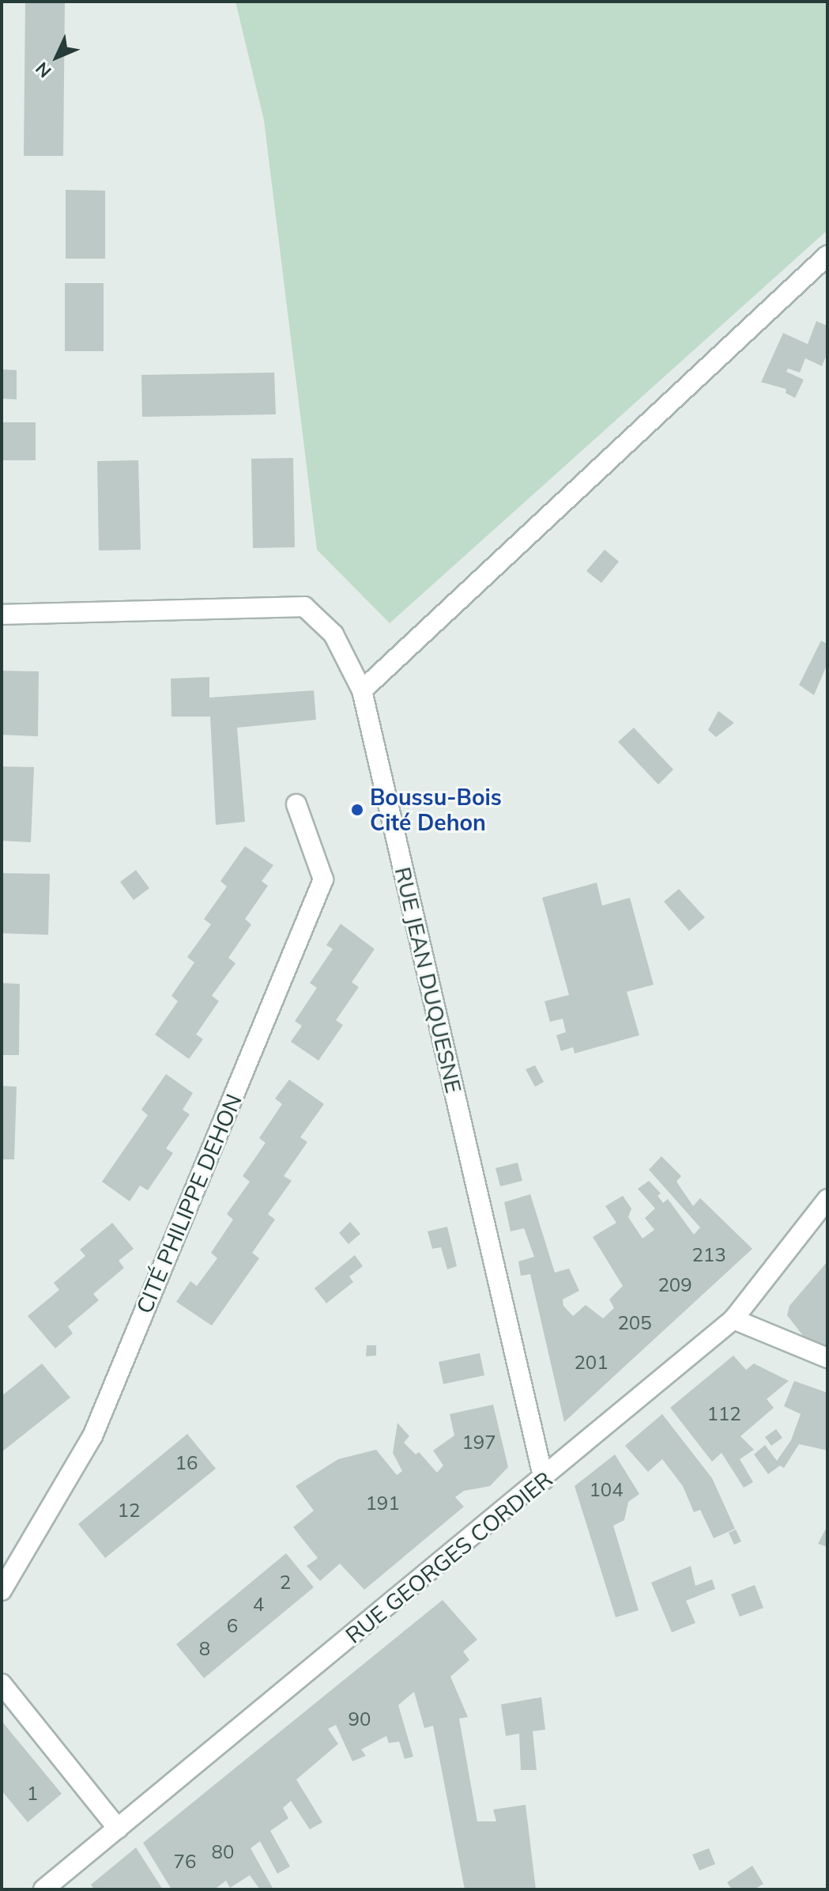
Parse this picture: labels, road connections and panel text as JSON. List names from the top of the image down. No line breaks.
{"streets":{"street":["RUE JEAN DUQUESNE","CITÉ PHILIPPE DEHON","RUE GEORGES CORDIER"]},"crossings":[["RUE JEAN DUQUESNE","RUE GEORGES CORDIER"]],"places":["Boussu-Bois Cité Dehon"],"house_numbers":["213","209","205","201","112","197","16","104","191","12","2","4","6","8","90","1","80","76"],"north":"bottom left"}
